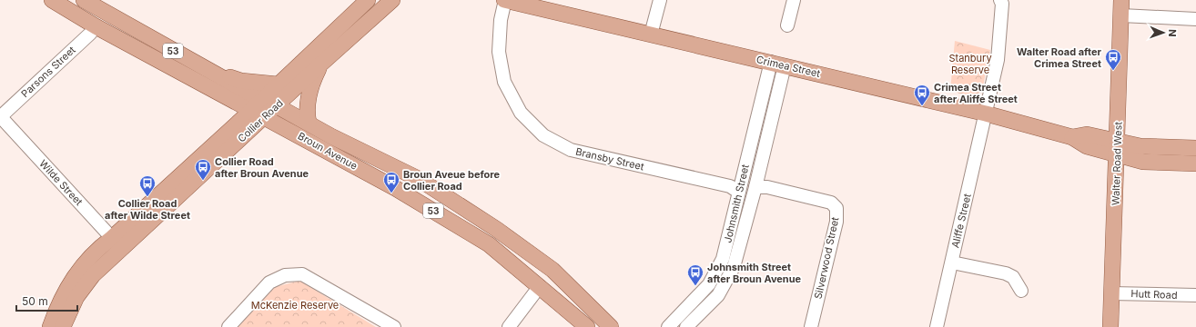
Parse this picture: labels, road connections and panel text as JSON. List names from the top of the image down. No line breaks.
{"streets":{"main road":["53","Crimea Street","Collier Road","Broun Avenue","Walter Road West"],"street":["Parsons Street","Bransby Street","Wilde Street","Johnsmith Street","Aliffe Street","Silverwood Street","Hutt Road"]},"crossings":[["Crimea Street","Bransby Street"],["Crimea Street","Walter Road West"],["Crimea Street","Johnsmith Street"],["Crimea Street","Aliffe Street"],["Parsons Street","Broun Avenue"],["Parsons Street","Wilde Street"],["Collier Road","Broun Avenue"],["Collier Road","Wilde Street"],["Bransby Street","Johnsmith Street"],["Walter Road West","Hutt Road"],["Johnsmith Street","Silverwood Street"]],"parks":["Stanbury Reserve","McKenzie Reserve"],"places":{"bus stop":["Walter Road after Crimea Street","Crimea Street after Aliffe Street","Collier Road after Broun Avenue","Broun Aveue before Collier Road","Collier Road after Wilde Street","Johnsmith Street after Broun Avenue"]},"scale_bar":"50 m","north":"right"}
